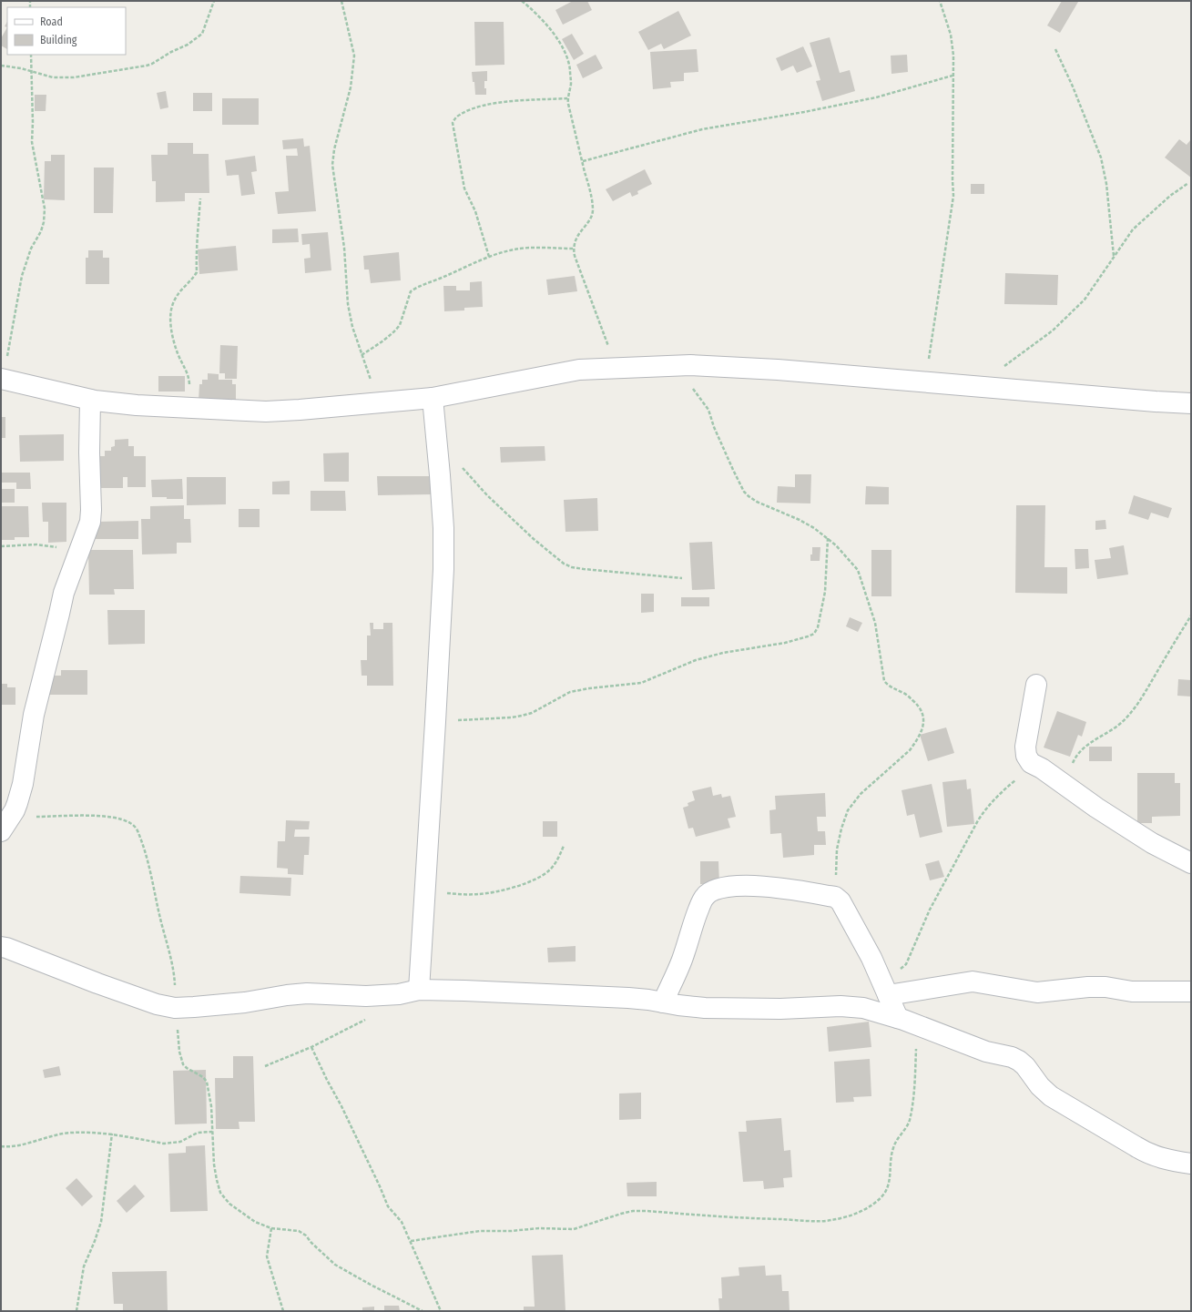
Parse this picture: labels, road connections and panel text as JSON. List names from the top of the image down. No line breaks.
{"legend":["Road","Building"]}
